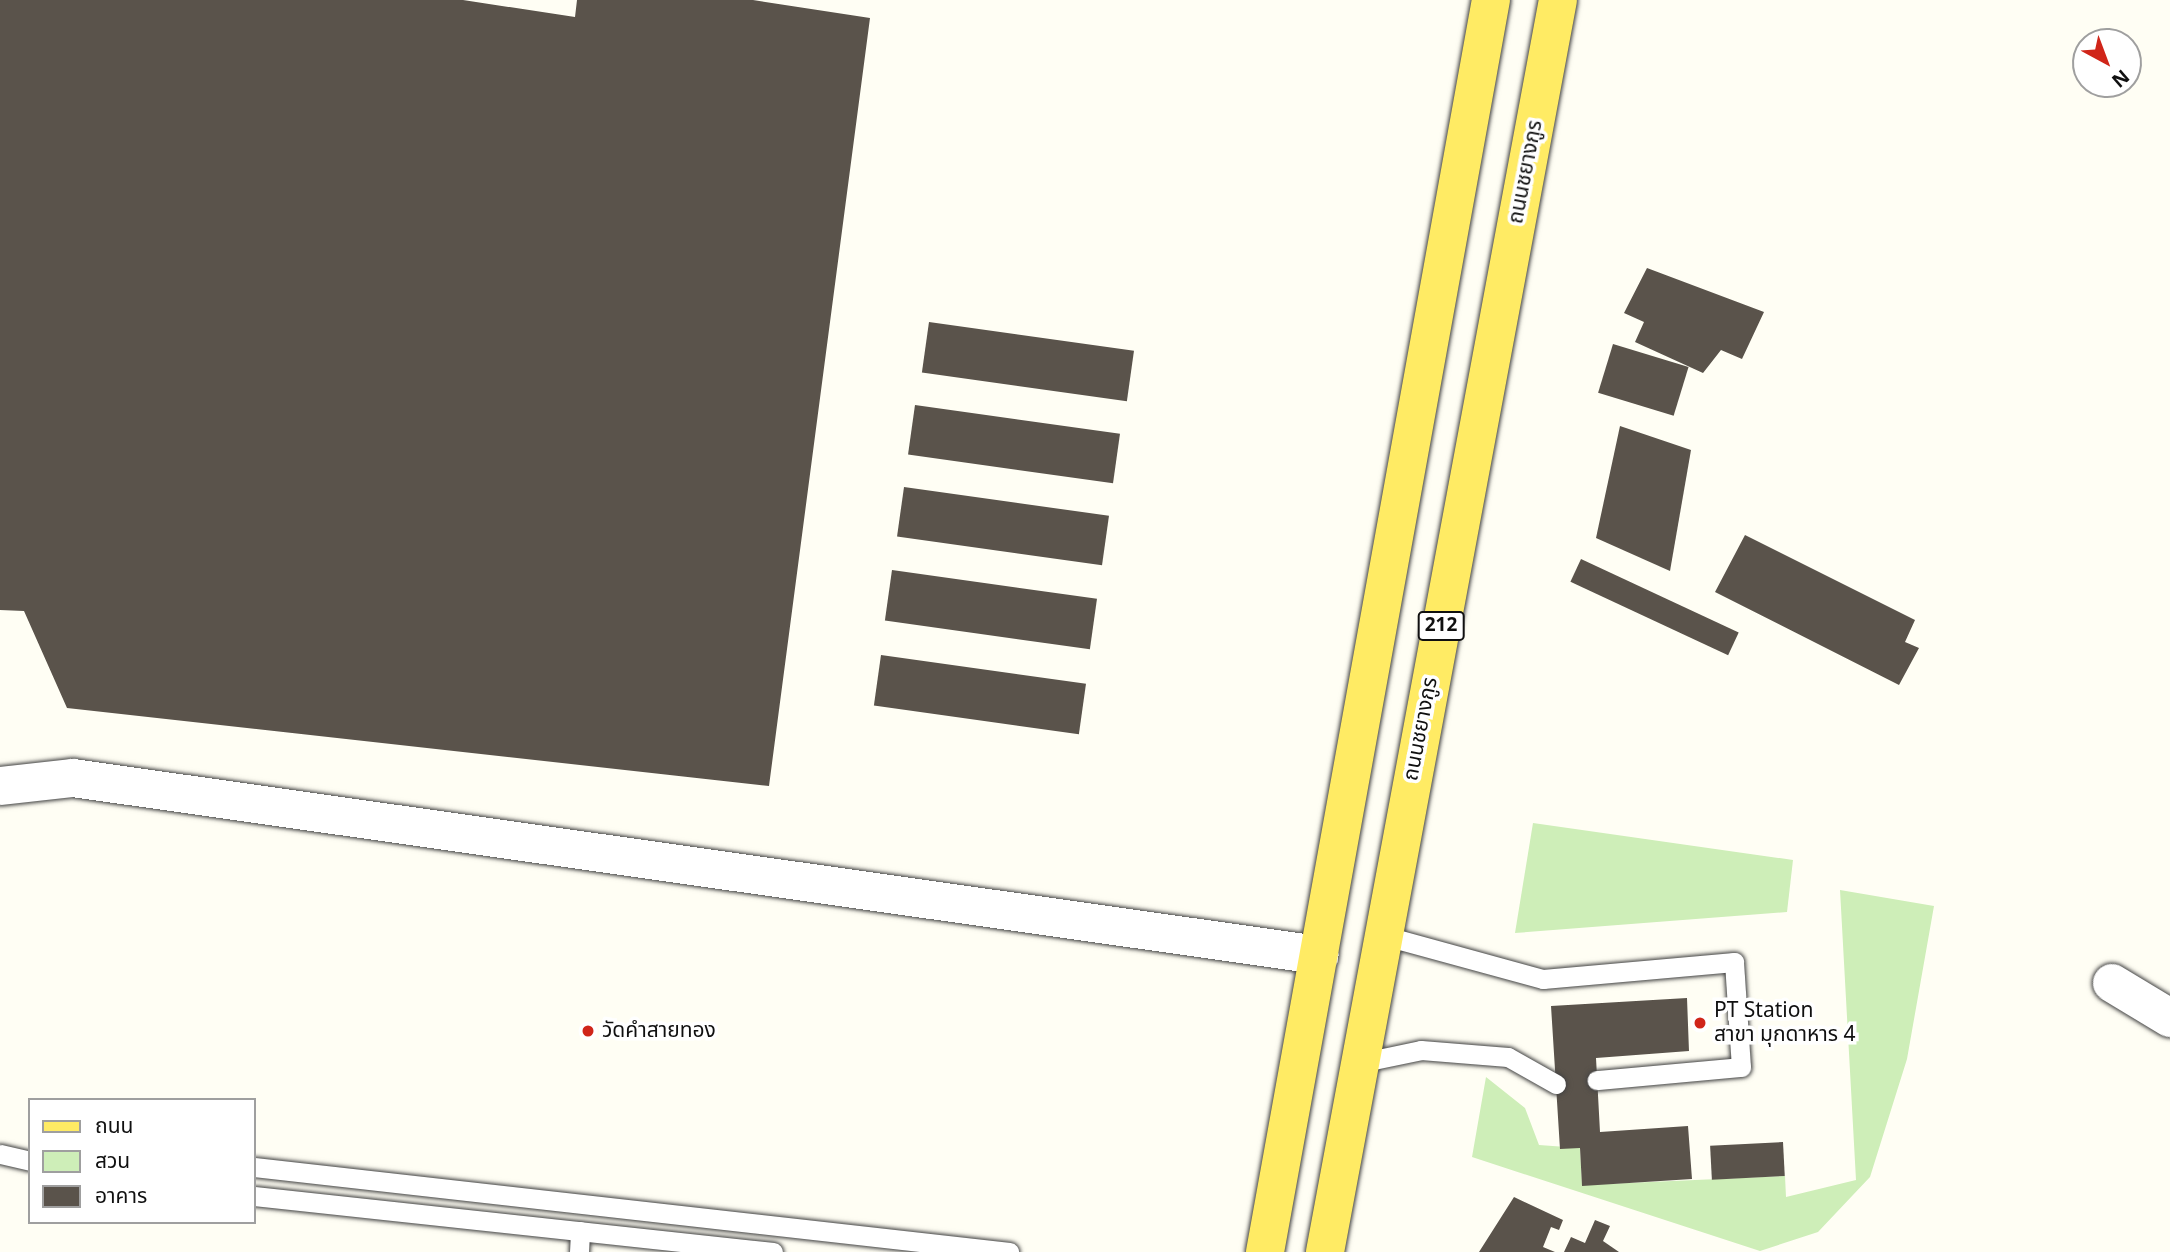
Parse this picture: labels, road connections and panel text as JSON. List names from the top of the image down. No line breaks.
{"streets":{"main road":["ถนนชยางกูร","212"]},"places":["PT Station สาขา มุกดาหาร 4","วัดคำสายทอง"],"legend":["ถนน","สวน","อาคาร"],"north":"bottom right"}
